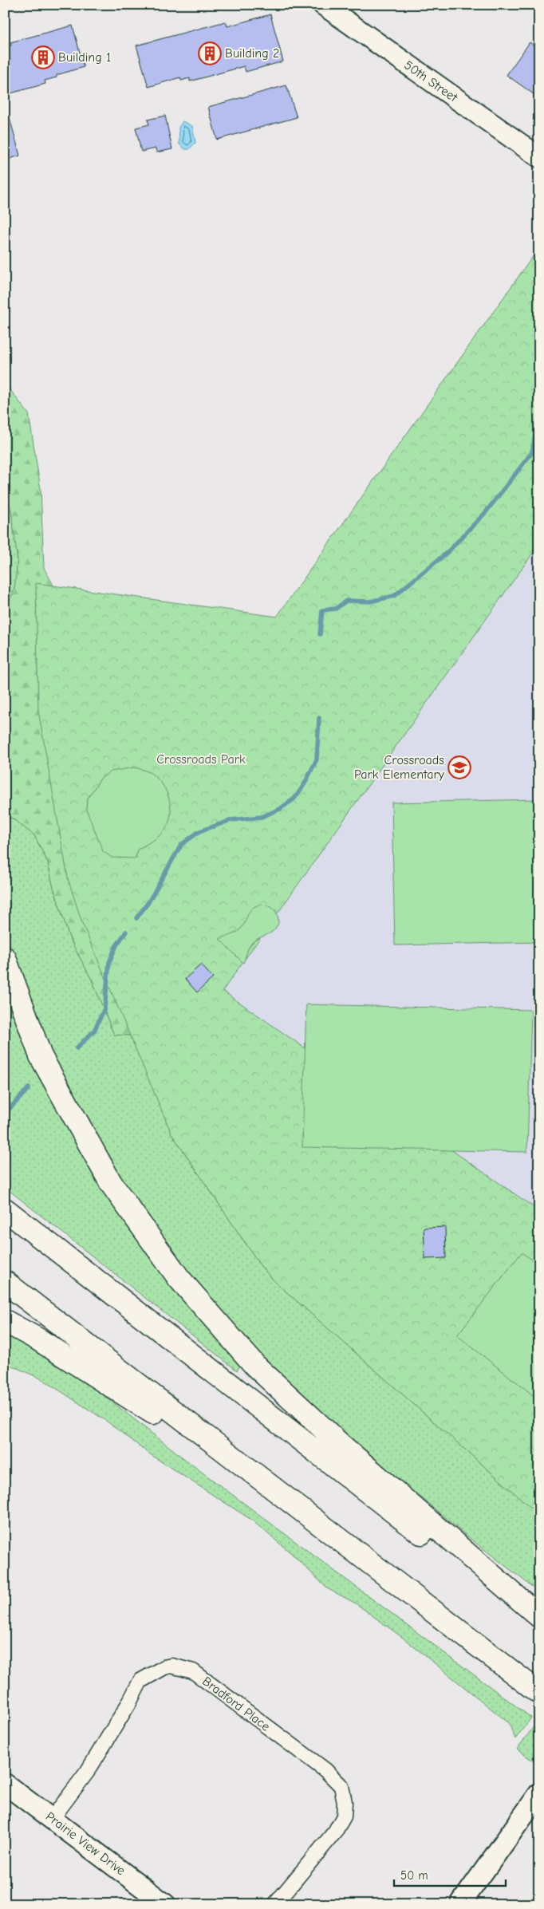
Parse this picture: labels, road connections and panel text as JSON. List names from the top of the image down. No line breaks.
{"streets":{"main road":["50th Street","Prairie View Drive"],"street":["Bradford Place"]},"crossings":[["Bradford Place","Prairie View Drive"]],"parks":["Crossroads Park"],"places":{"building":["Building 2","Building 1"],"school or university":["Crossroads Park Elementary"]},"scale_bar":"50 m"}
